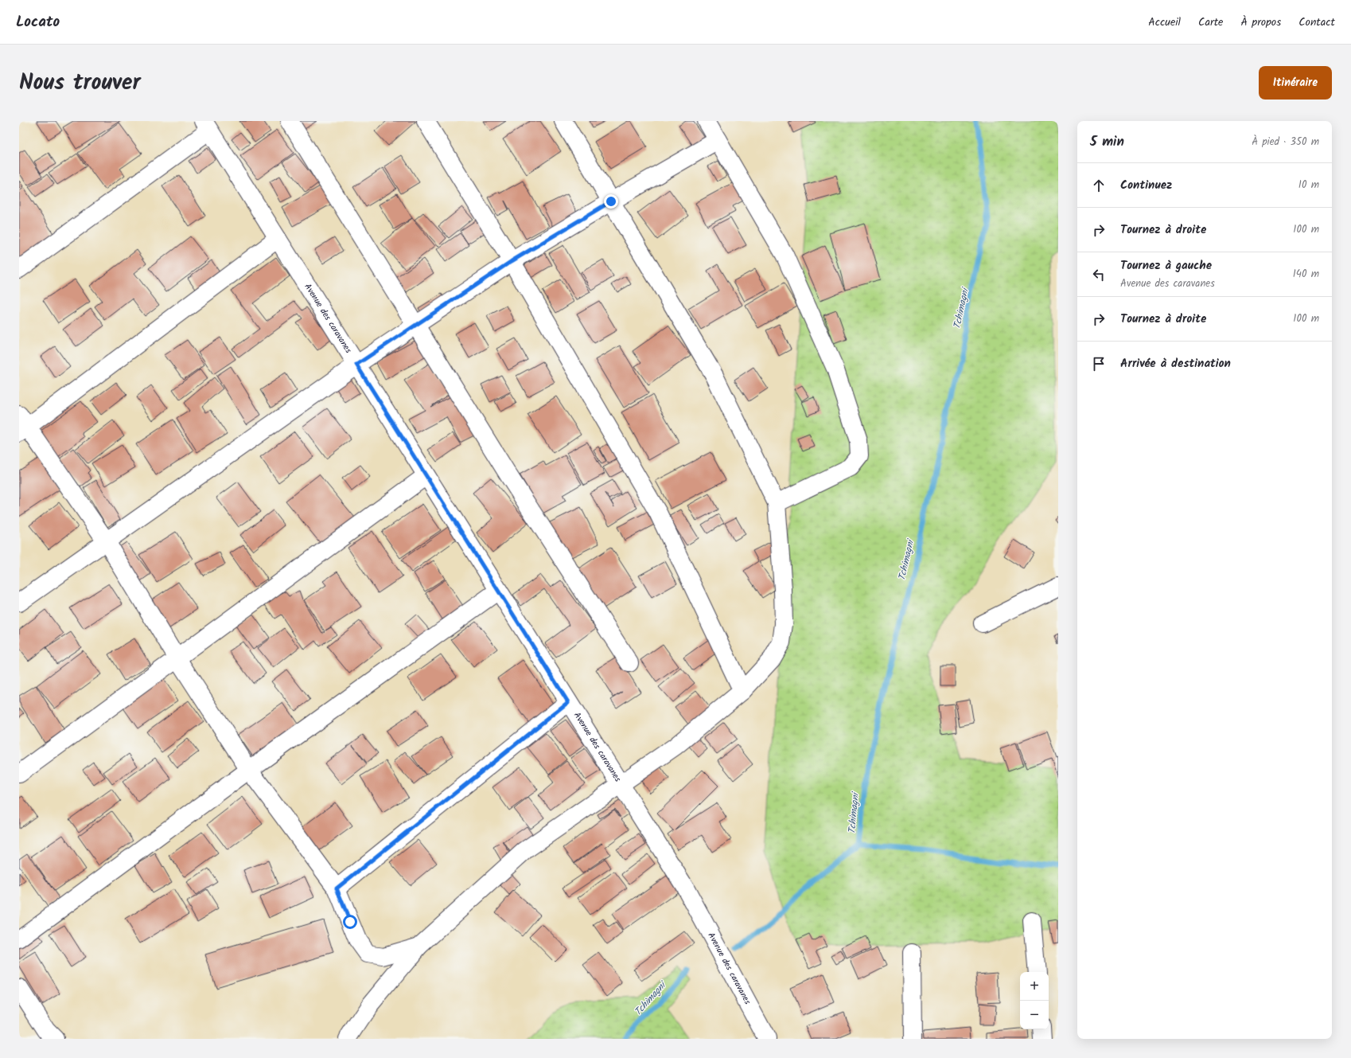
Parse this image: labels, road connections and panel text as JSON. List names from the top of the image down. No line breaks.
{"streets":{"street":["Avenue des caravanes"]},"water":["Tchimagni"],"page":{"header":"Locato","nav":["Accueil","Carte","À propos","Contact"],"title":"Nous trouver","buttons":"Itinéraire","heading":["5 min","À pied · 350 m"],"list":[["Continuez","10 m"],["Tournez à droite","100 m"],["Tournez à gauche","Avenue des caravanes","140 m"],["Tournez à droite","100 m"],"Arrivée à destination"],"map_buttons":["+","−"]}}
